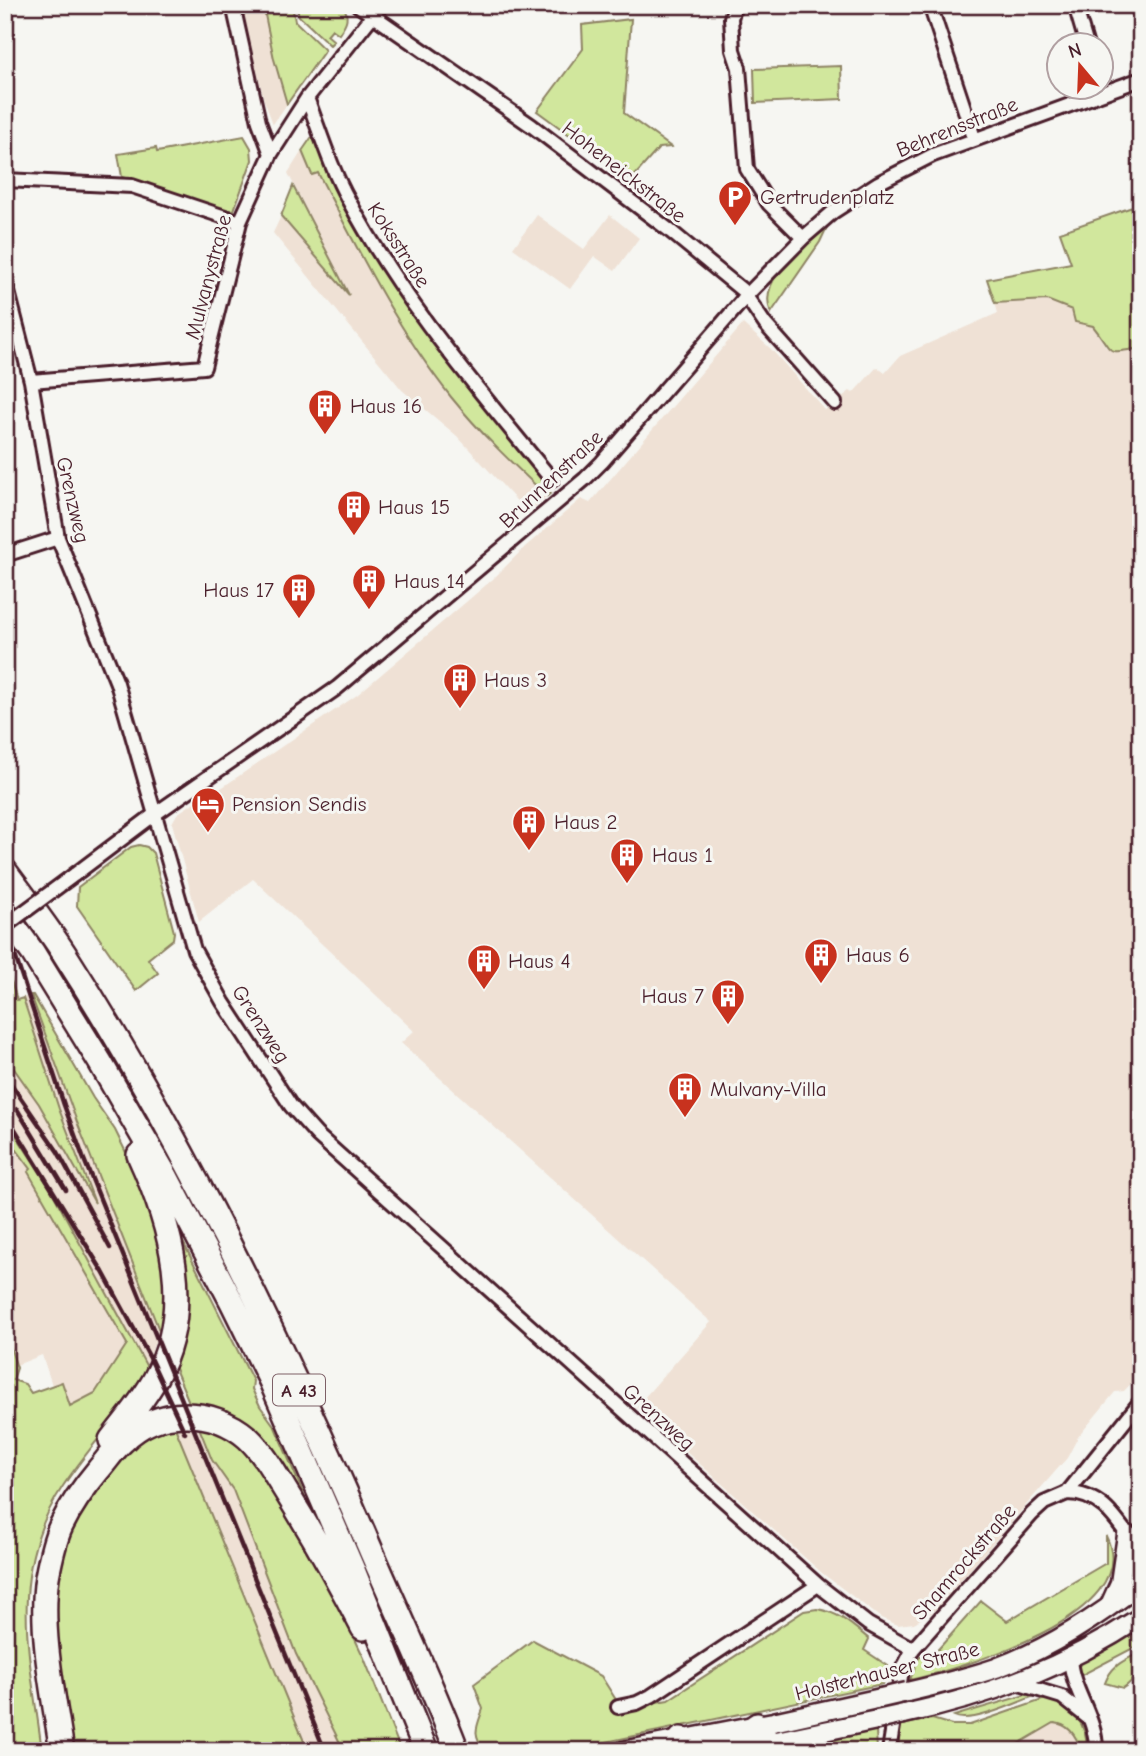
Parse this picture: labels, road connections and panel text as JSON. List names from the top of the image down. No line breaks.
{"streets":{"highway":["A 43"],"main road":["Holsterhauser Straße"],"street":["Behrensstraße","Hoheneickstraße","Koksstraße","Mulvanystraße","Brunnenstraße","Grenzweg","Shamrockstraße"]},"crossings":[["Behrensstraße","Brunnenstraße"],["Hoheneickstraße","Brunnenstraße"],["Koksstraße","Mulvanystraße"],["Mulvanystraße","Grenzweg"],["Brunnenstraße","Grenzweg"],["Grenzweg","Shamrockstraße"]],"places":{"parking":["Gertrudenplatz"],"building":["Haus 16","Haus 15","Haus 14","Haus 17","Haus 3","Haus 2","Haus 1","Haus 6","Haus 4","Haus 7","Mulvany-Villa"],"hotel":["Pension Sendis"]},"north":"top"}
